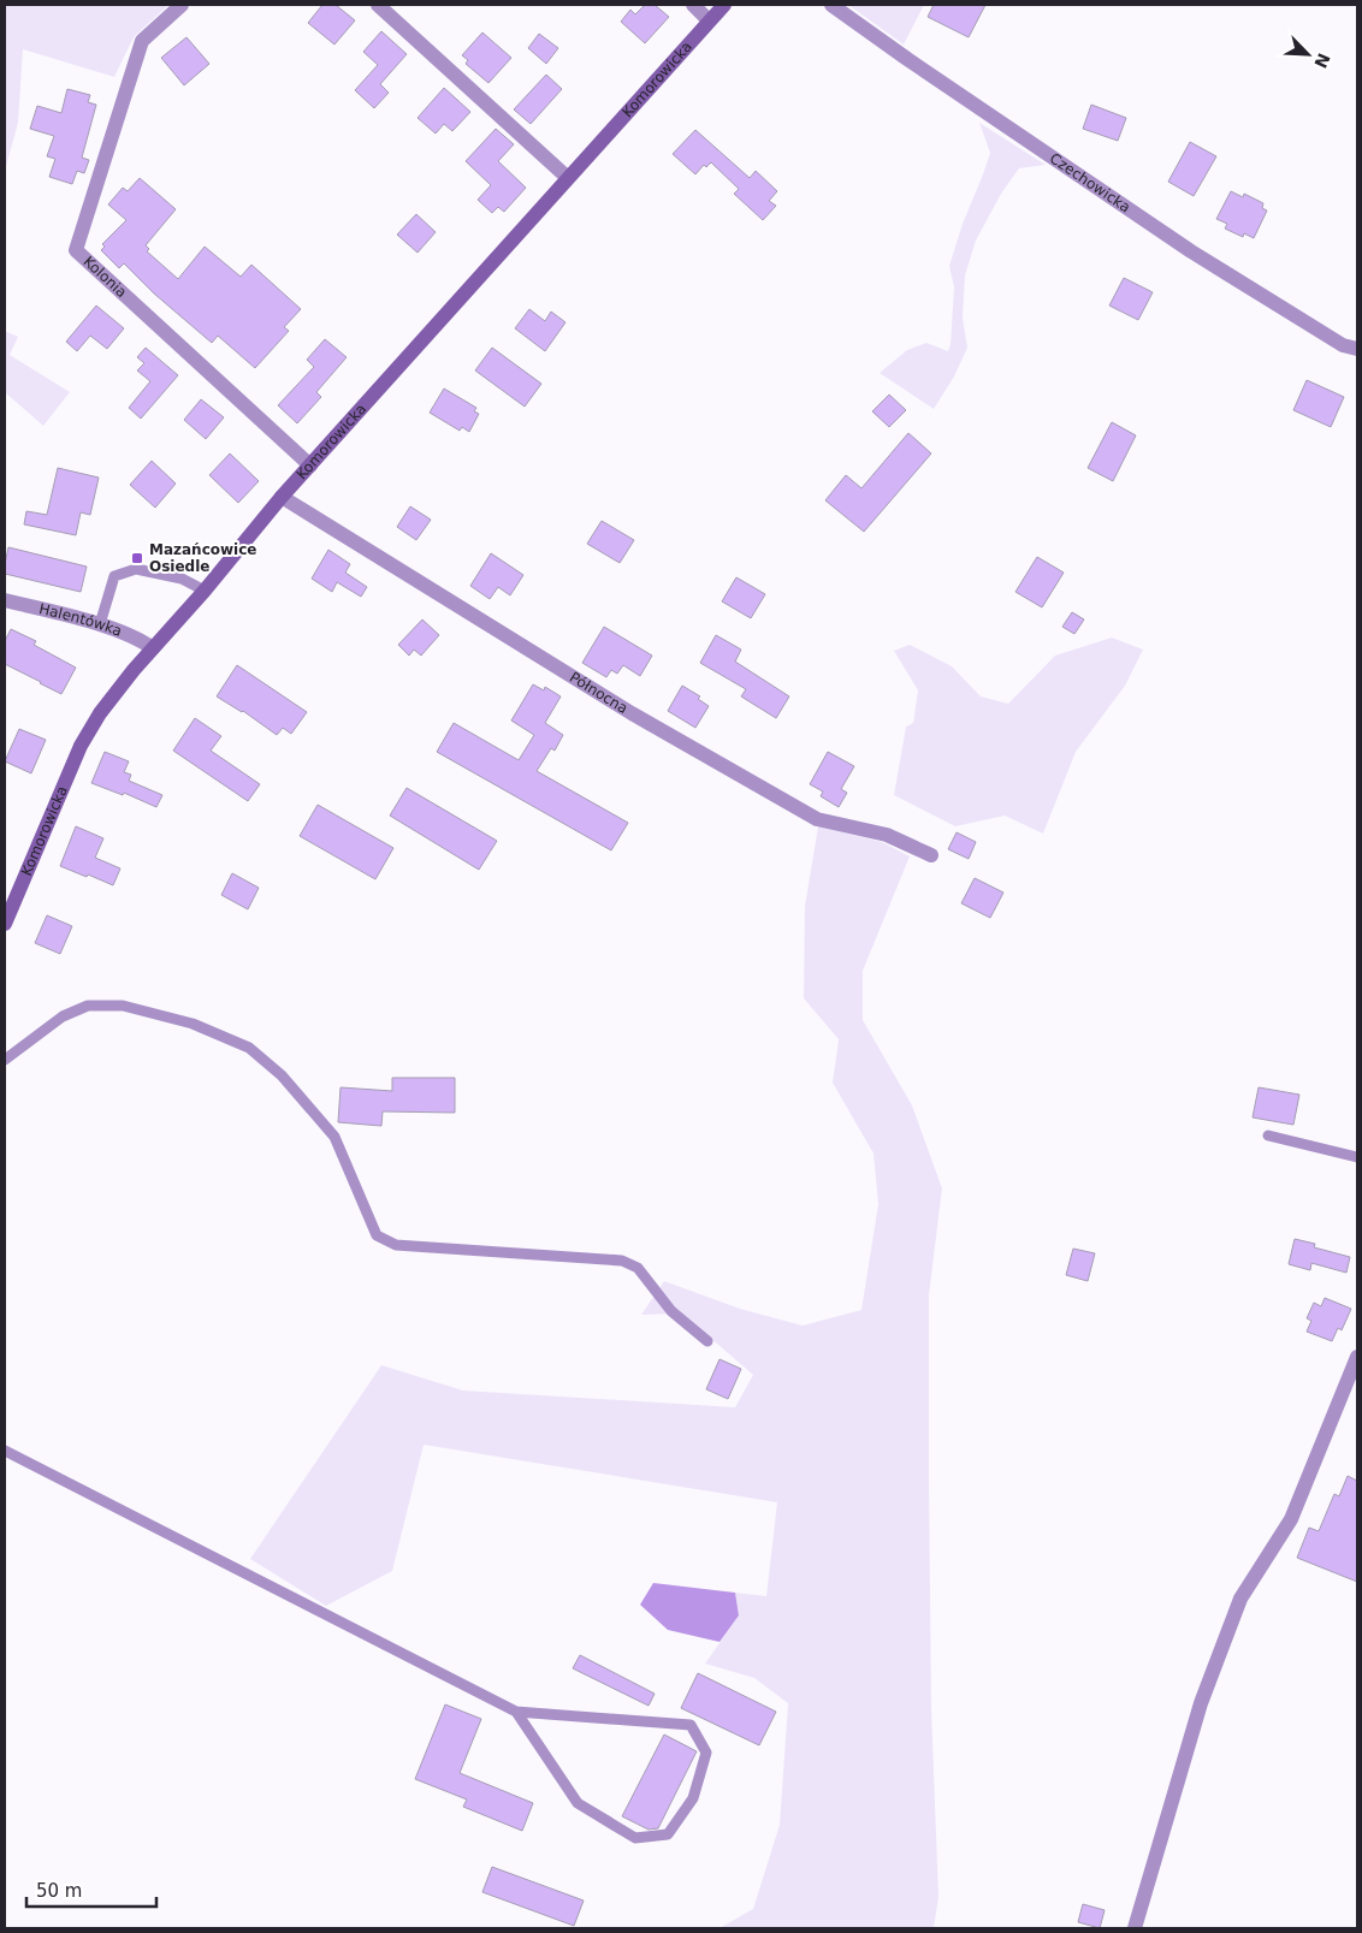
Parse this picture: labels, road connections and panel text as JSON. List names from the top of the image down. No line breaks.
{"streets":{"street":["Komorowicka","Czechowicka","Kolonia","Halentówka","Północna"]},"crossings":[["Komorowicka","Kolonia"],["Komorowicka","Halentówka"],["Komorowicka","Północna"]],"places":{"transit":["Mazańcowice Osiedle"]},"scale_bar":"50 m","north":"bottom right"}
